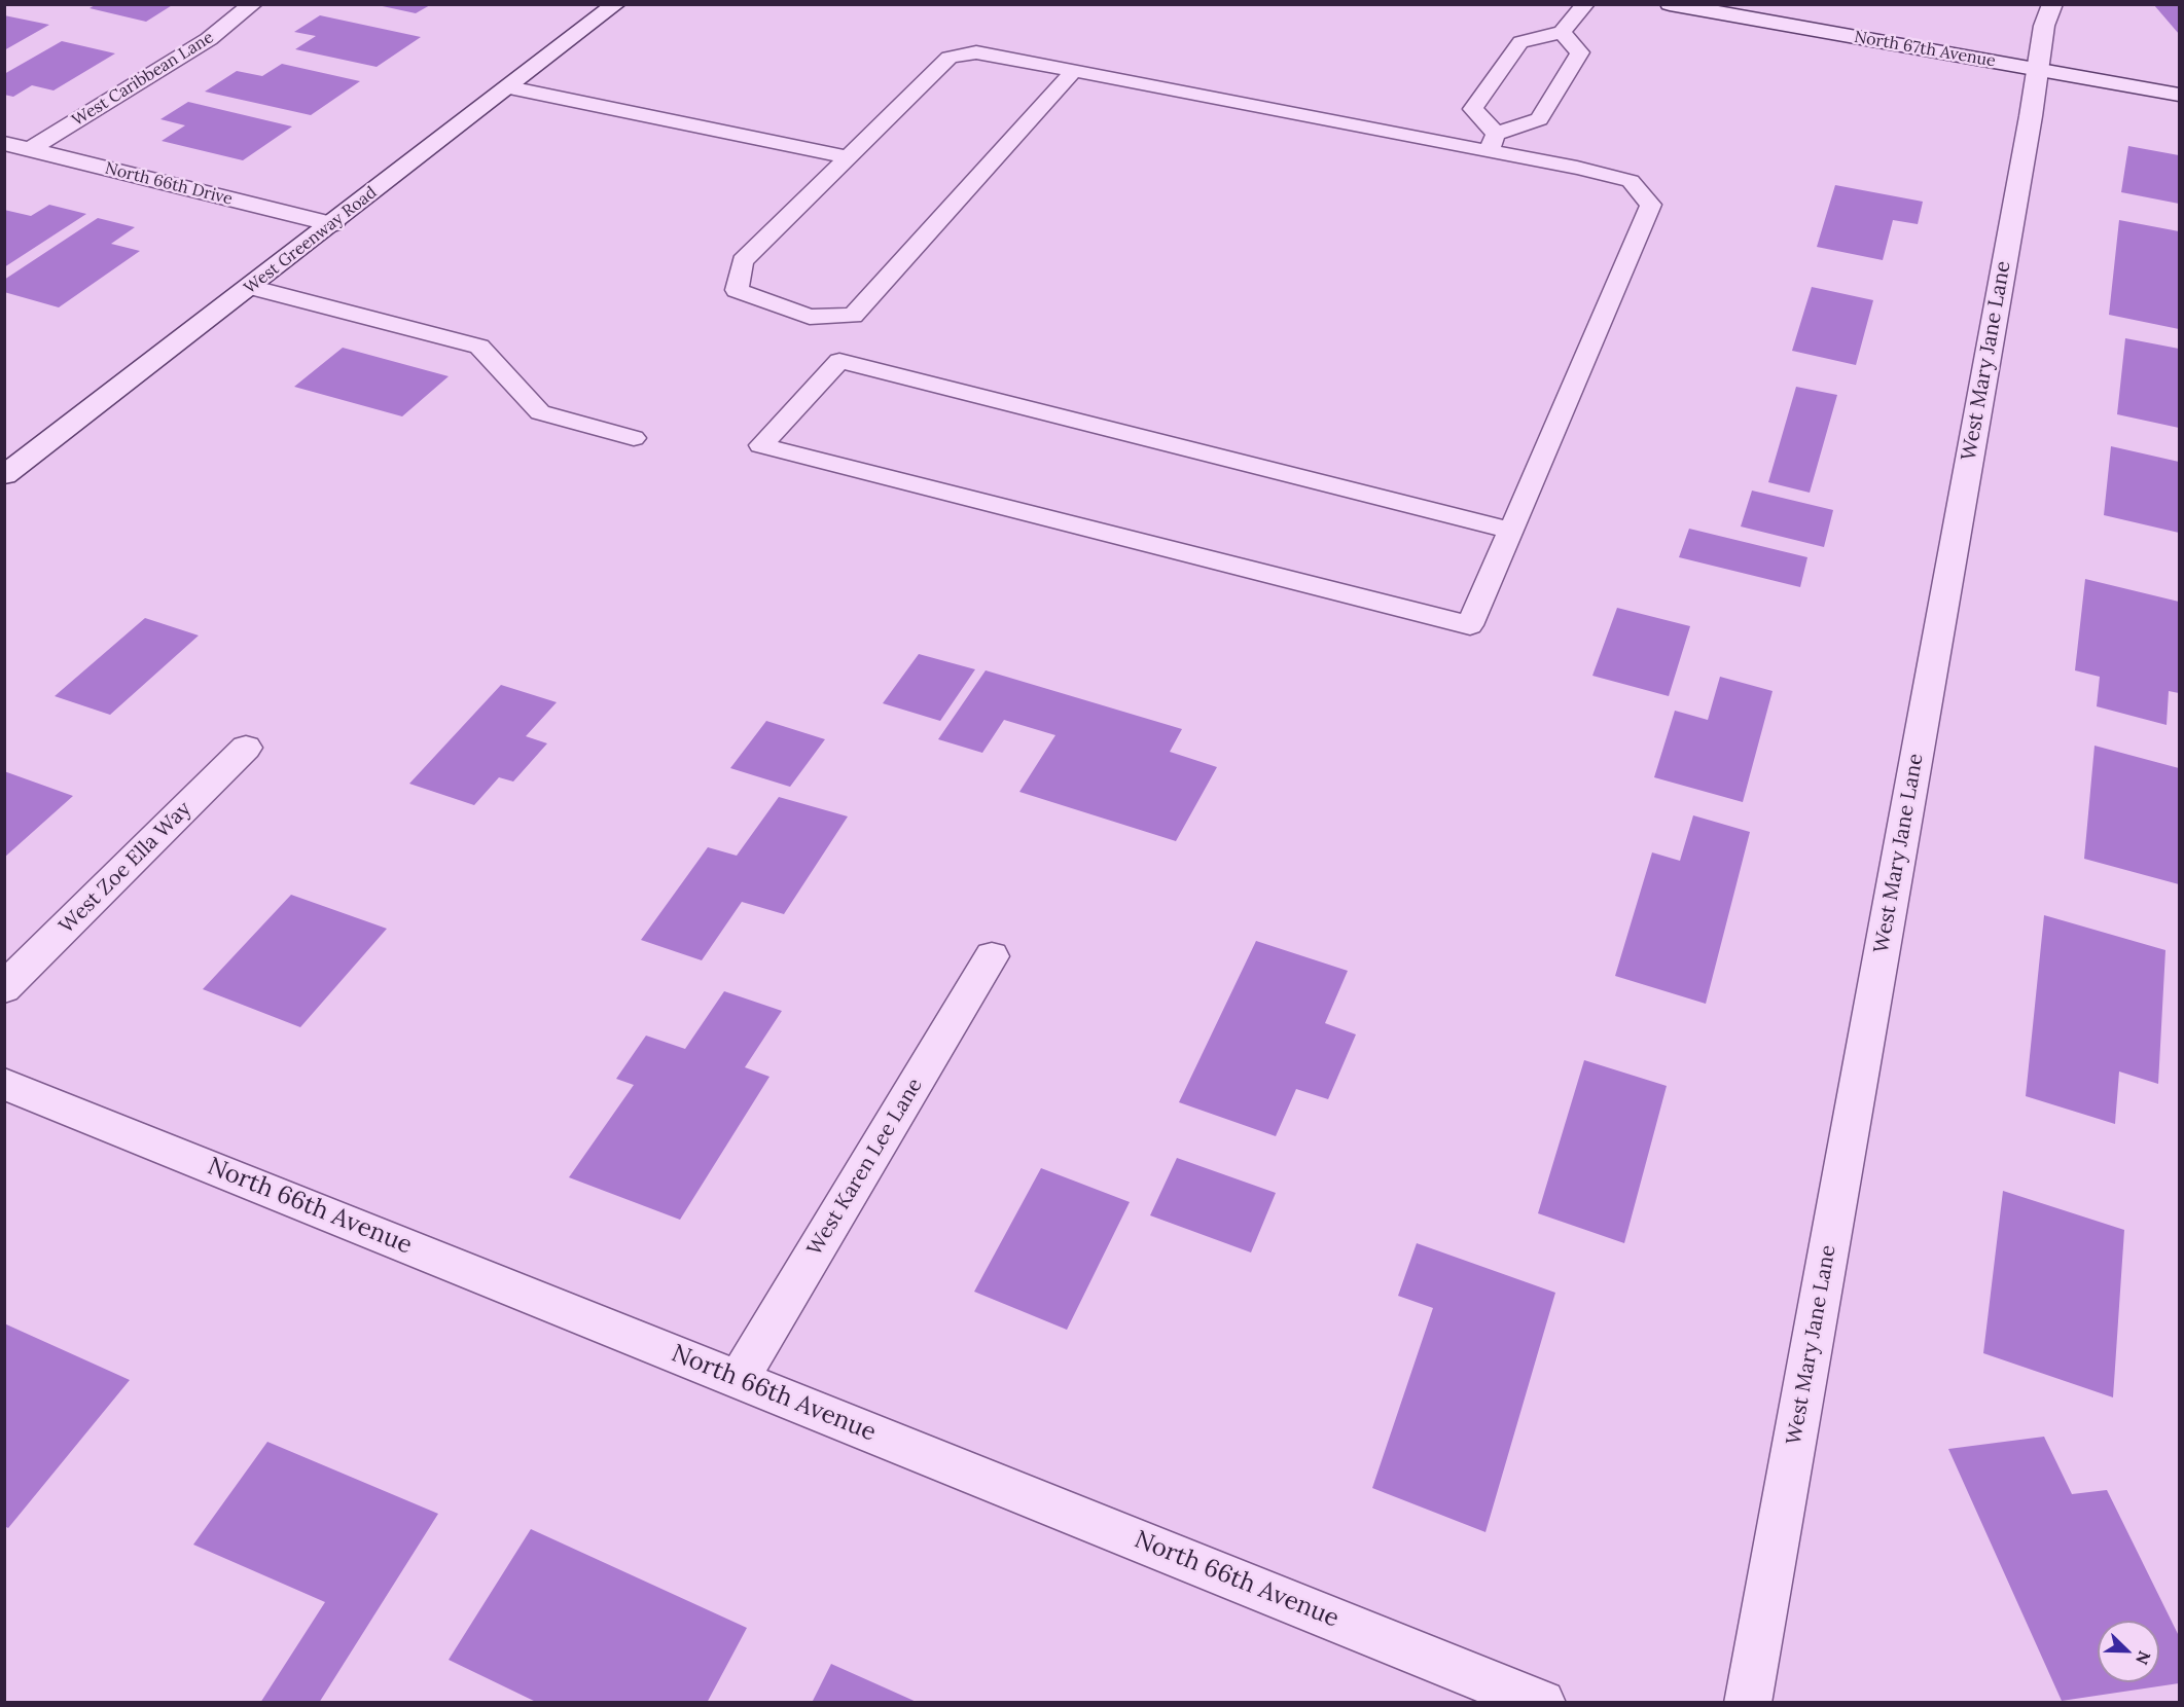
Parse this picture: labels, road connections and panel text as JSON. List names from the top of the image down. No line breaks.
{"streets":{"street":["North 67th Avenue","West Caribbean Lane","North 66th Drive","West Greenway Road","West Mary Jane Lane","West Zoe Ella Way","West Karen Lee Lane","North 66th Avenue"]},"crossings":[["North 67th Avenue","West Mary Jane Lane"],["West Caribbean Lane","North 66th Drive"],["North 66th Drive","West Greenway Road"],["West Karen Lee Lane","North 66th Avenue"]],"north":"bottom right"}
